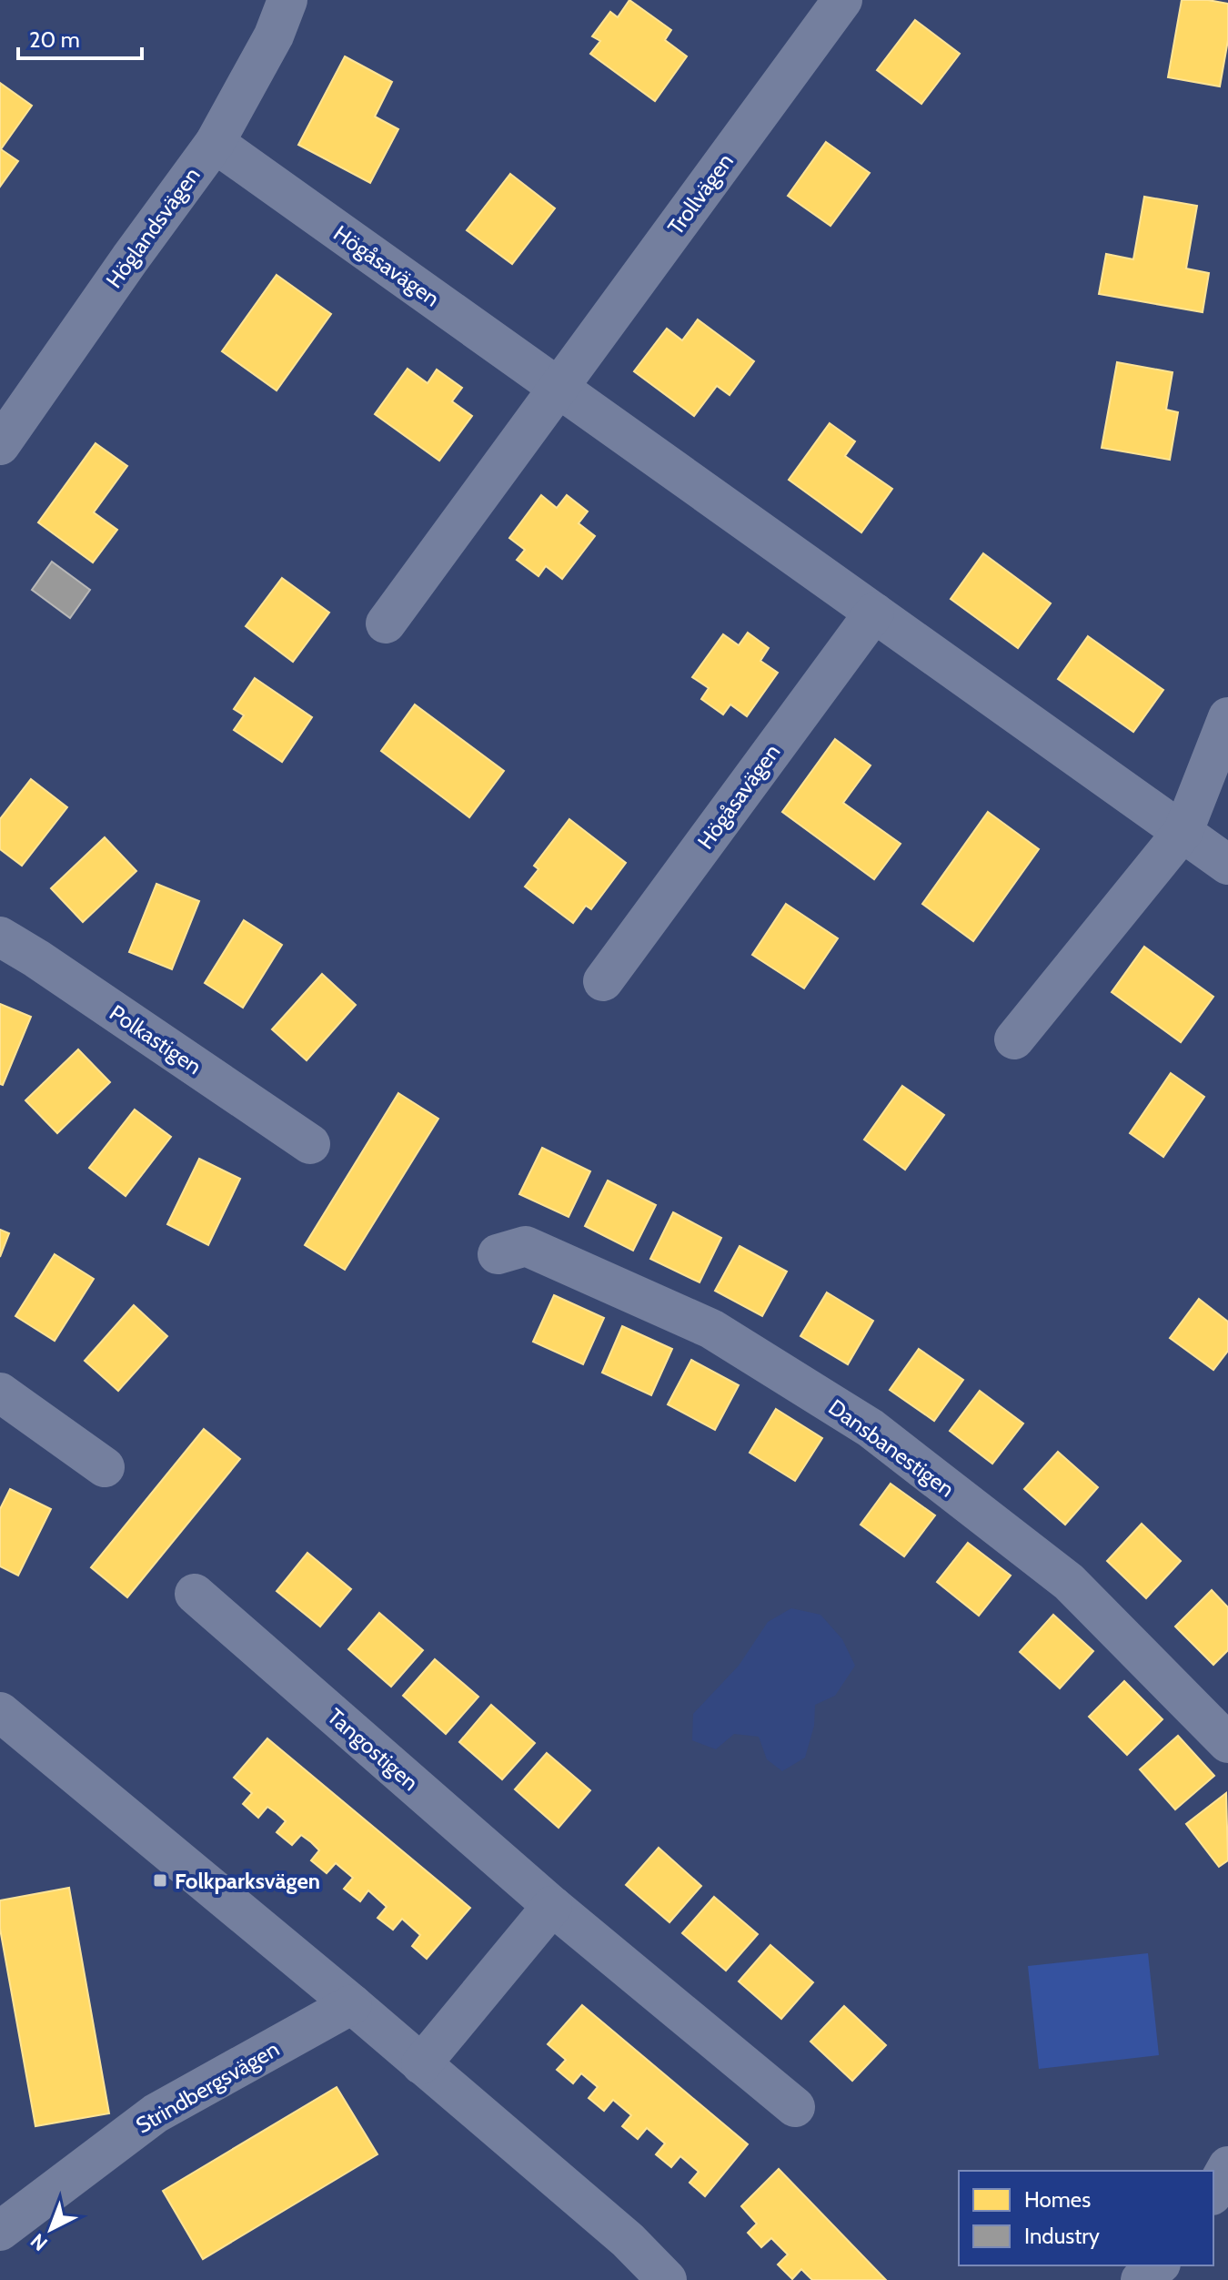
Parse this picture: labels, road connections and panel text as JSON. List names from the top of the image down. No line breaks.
{"streets":{"street":["Trollvägen","Höglandsvägen","Högåsavägen","Polkastigen","Dansbanestigen","Tangostigen","Strindbergsvägen"]},"crossings":[["Trollvägen","Högåsavägen"],["Höglandsvägen","Högåsavägen"]],"places":{"transit":["Folkparksvägen"]},"legend":["Homes","Industry"],"scale_bar":"20 m","north":"bottom left"}
